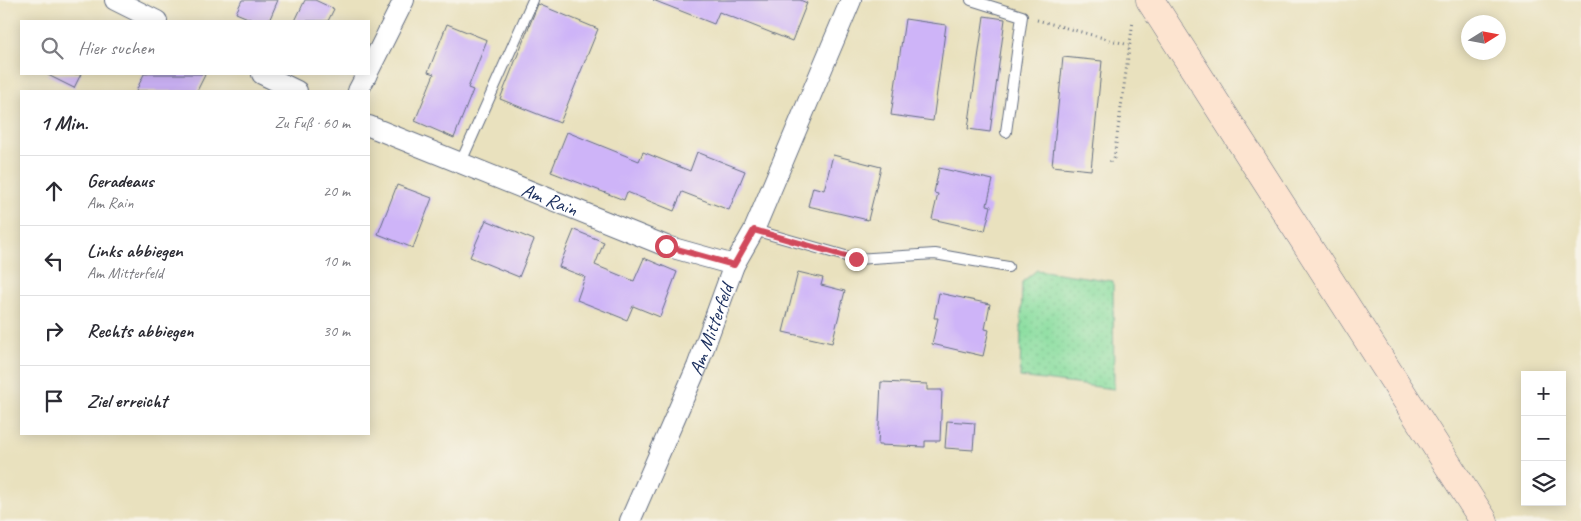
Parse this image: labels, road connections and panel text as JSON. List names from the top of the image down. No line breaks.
{"streets":{"street":["Am Rain","Am Mitterfeld"]},"crossings":[["Am Rain","Am Mitterfeld"]],"north":"right","page":{"search":"Hier suchen","heading":["1 Min.","Zu Fuß · 60 m"],"list":[["Geradeaus","Am Rain","20 m"],["Links abbiegen","Am Mitterfeld","10 m"],["Rechts abbiegen","30 m"],"Ziel erreicht"],"map_buttons":["+","−"]}}
